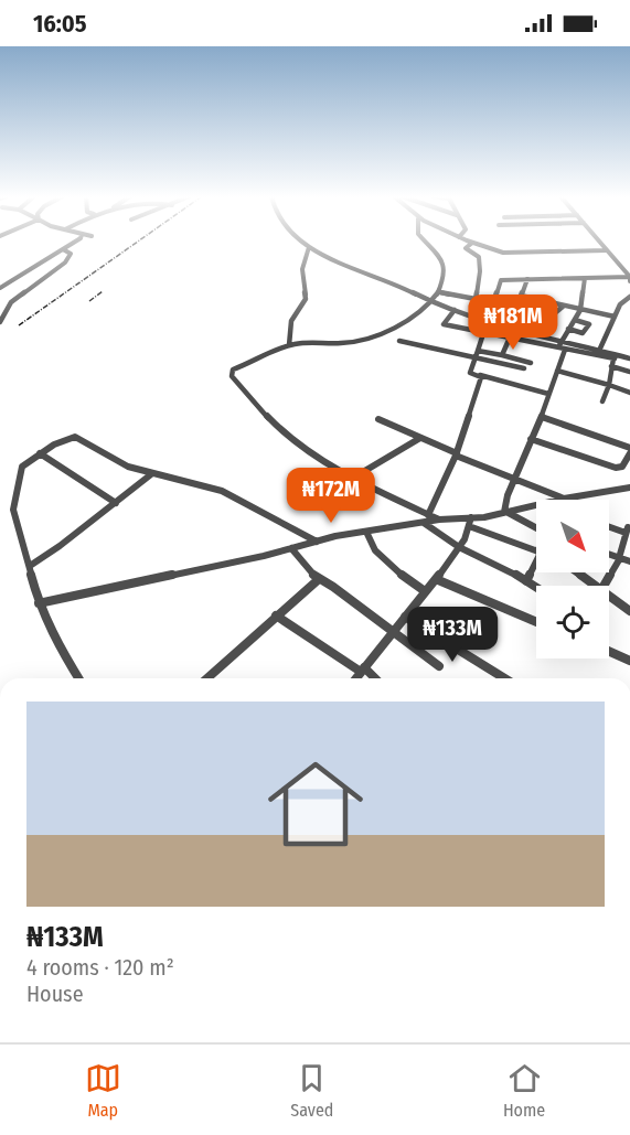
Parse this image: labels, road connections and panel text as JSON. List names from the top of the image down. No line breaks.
{"north":"bottom right","page":{"status":"16:05","price":["₦181M","₦172M","₦133M"],"list":[{"name":"₦133M","note":"4 rooms · 120 m² · House"}],"tabs":["Map","Saved","Home"]}}
